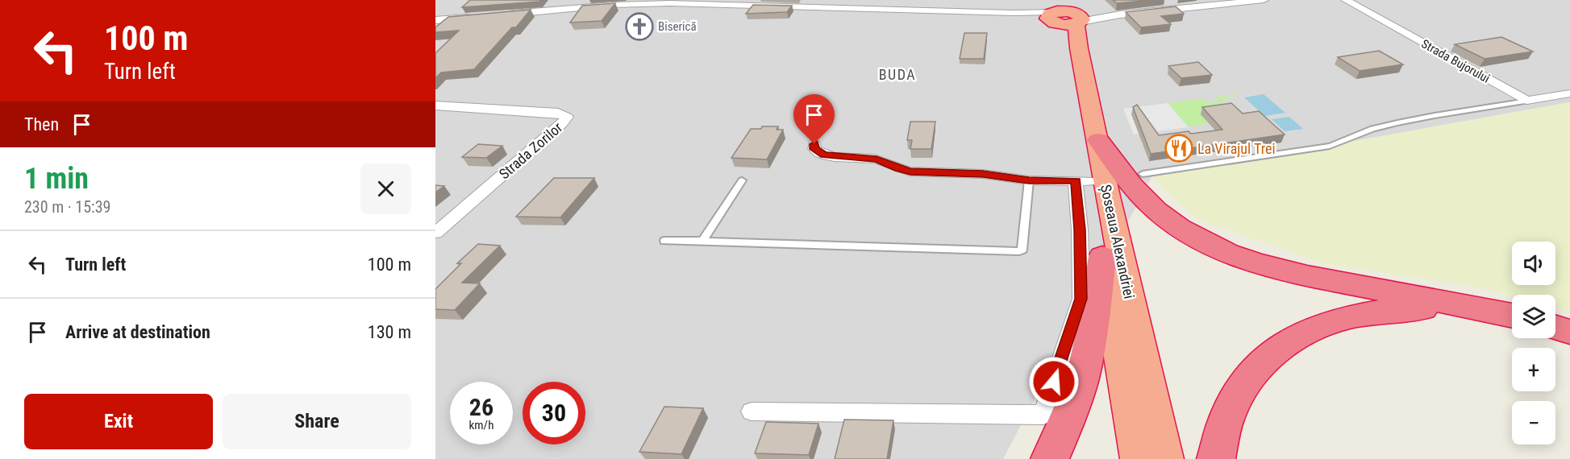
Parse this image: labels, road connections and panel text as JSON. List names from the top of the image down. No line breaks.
{"streets":{"highway":["Șoseaua Alexandriei"],"street":["Strada Bujorului","Strada Zorilor"]},"districts":["BUDA"],"places":{"church":["Biserică"],"restaurant":["La Virajul Trei"]},"page":{"turn":["100 m","Turn left"],"then":"Then","heading":["1 min","230 m · 15:39"],"list":[{"name":"Turn left","value":"100 m"},{"name":"Arrive at destination","value":"130 m"}],"map_buttons":["+","−"],"speed":"26 km/h","limit":"30","buttons":["Exit","Share"]}}
